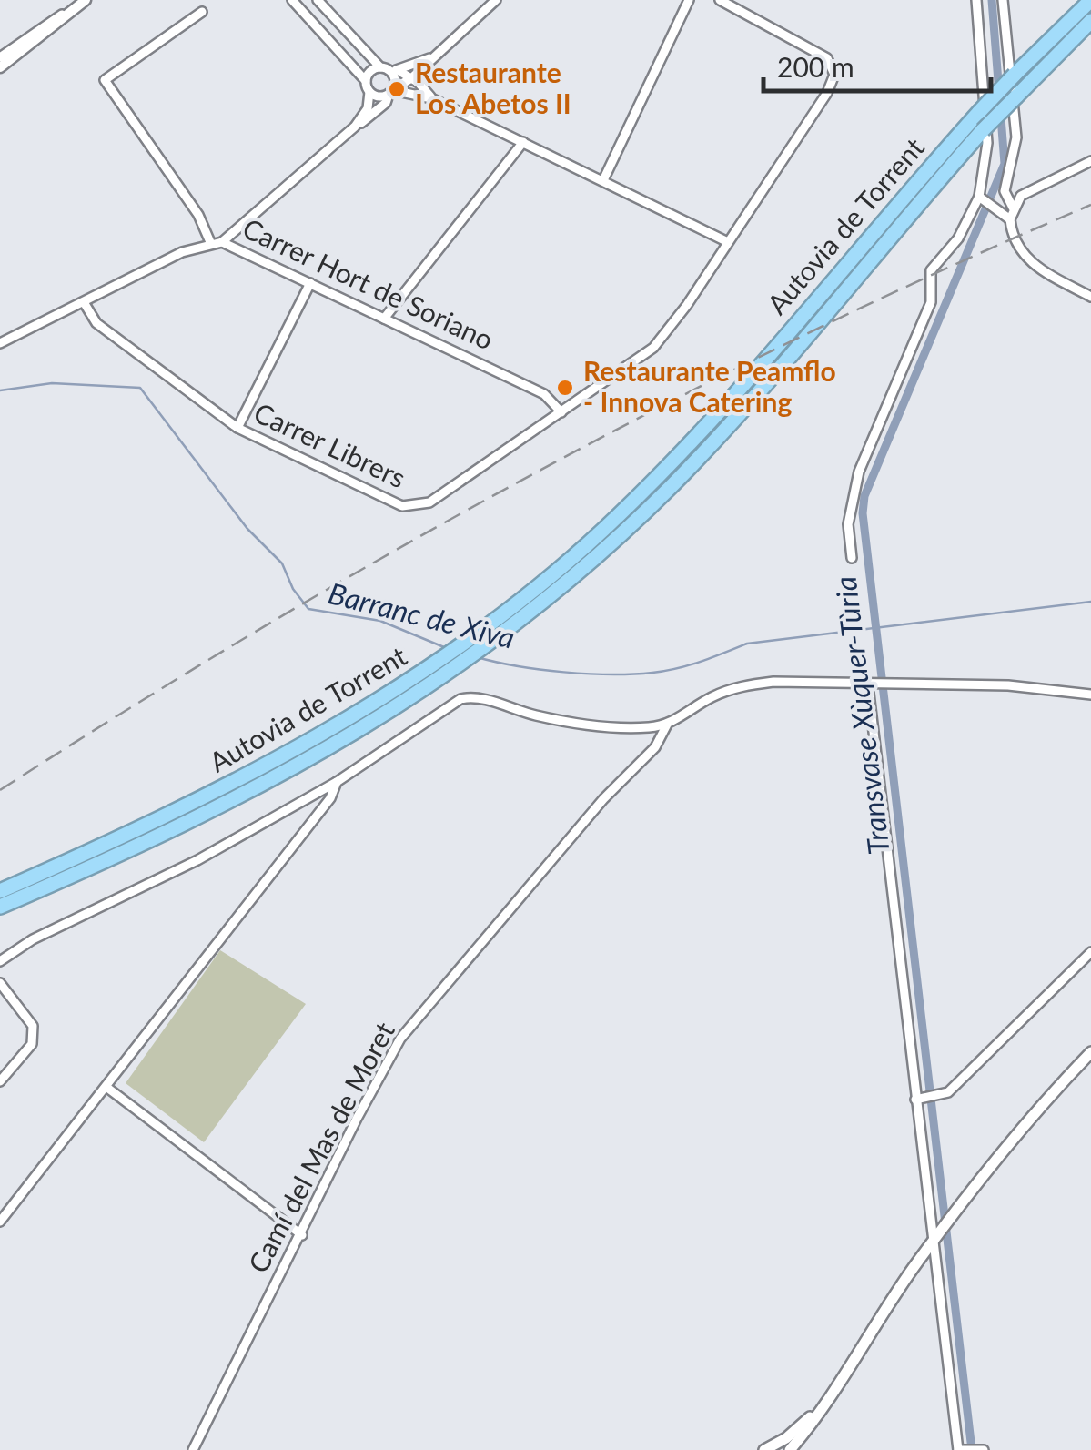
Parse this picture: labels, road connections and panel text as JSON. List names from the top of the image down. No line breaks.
{"streets":{"highway":["Autovia de Torrent"],"street":["Carrer Hort de Soriano","Carrer Librers","Camí del Mas de Moret"]},"crossings":[["Carrer Hort de Soriano","Carrer Librers"]],"water":["Barranc de Xiva","Transvase Xùquer-Tùria"],"places":["Restaurante Los Abetos II","Restaurante Peamflo - Innova Catering"],"scale_bar":"200 m"}
